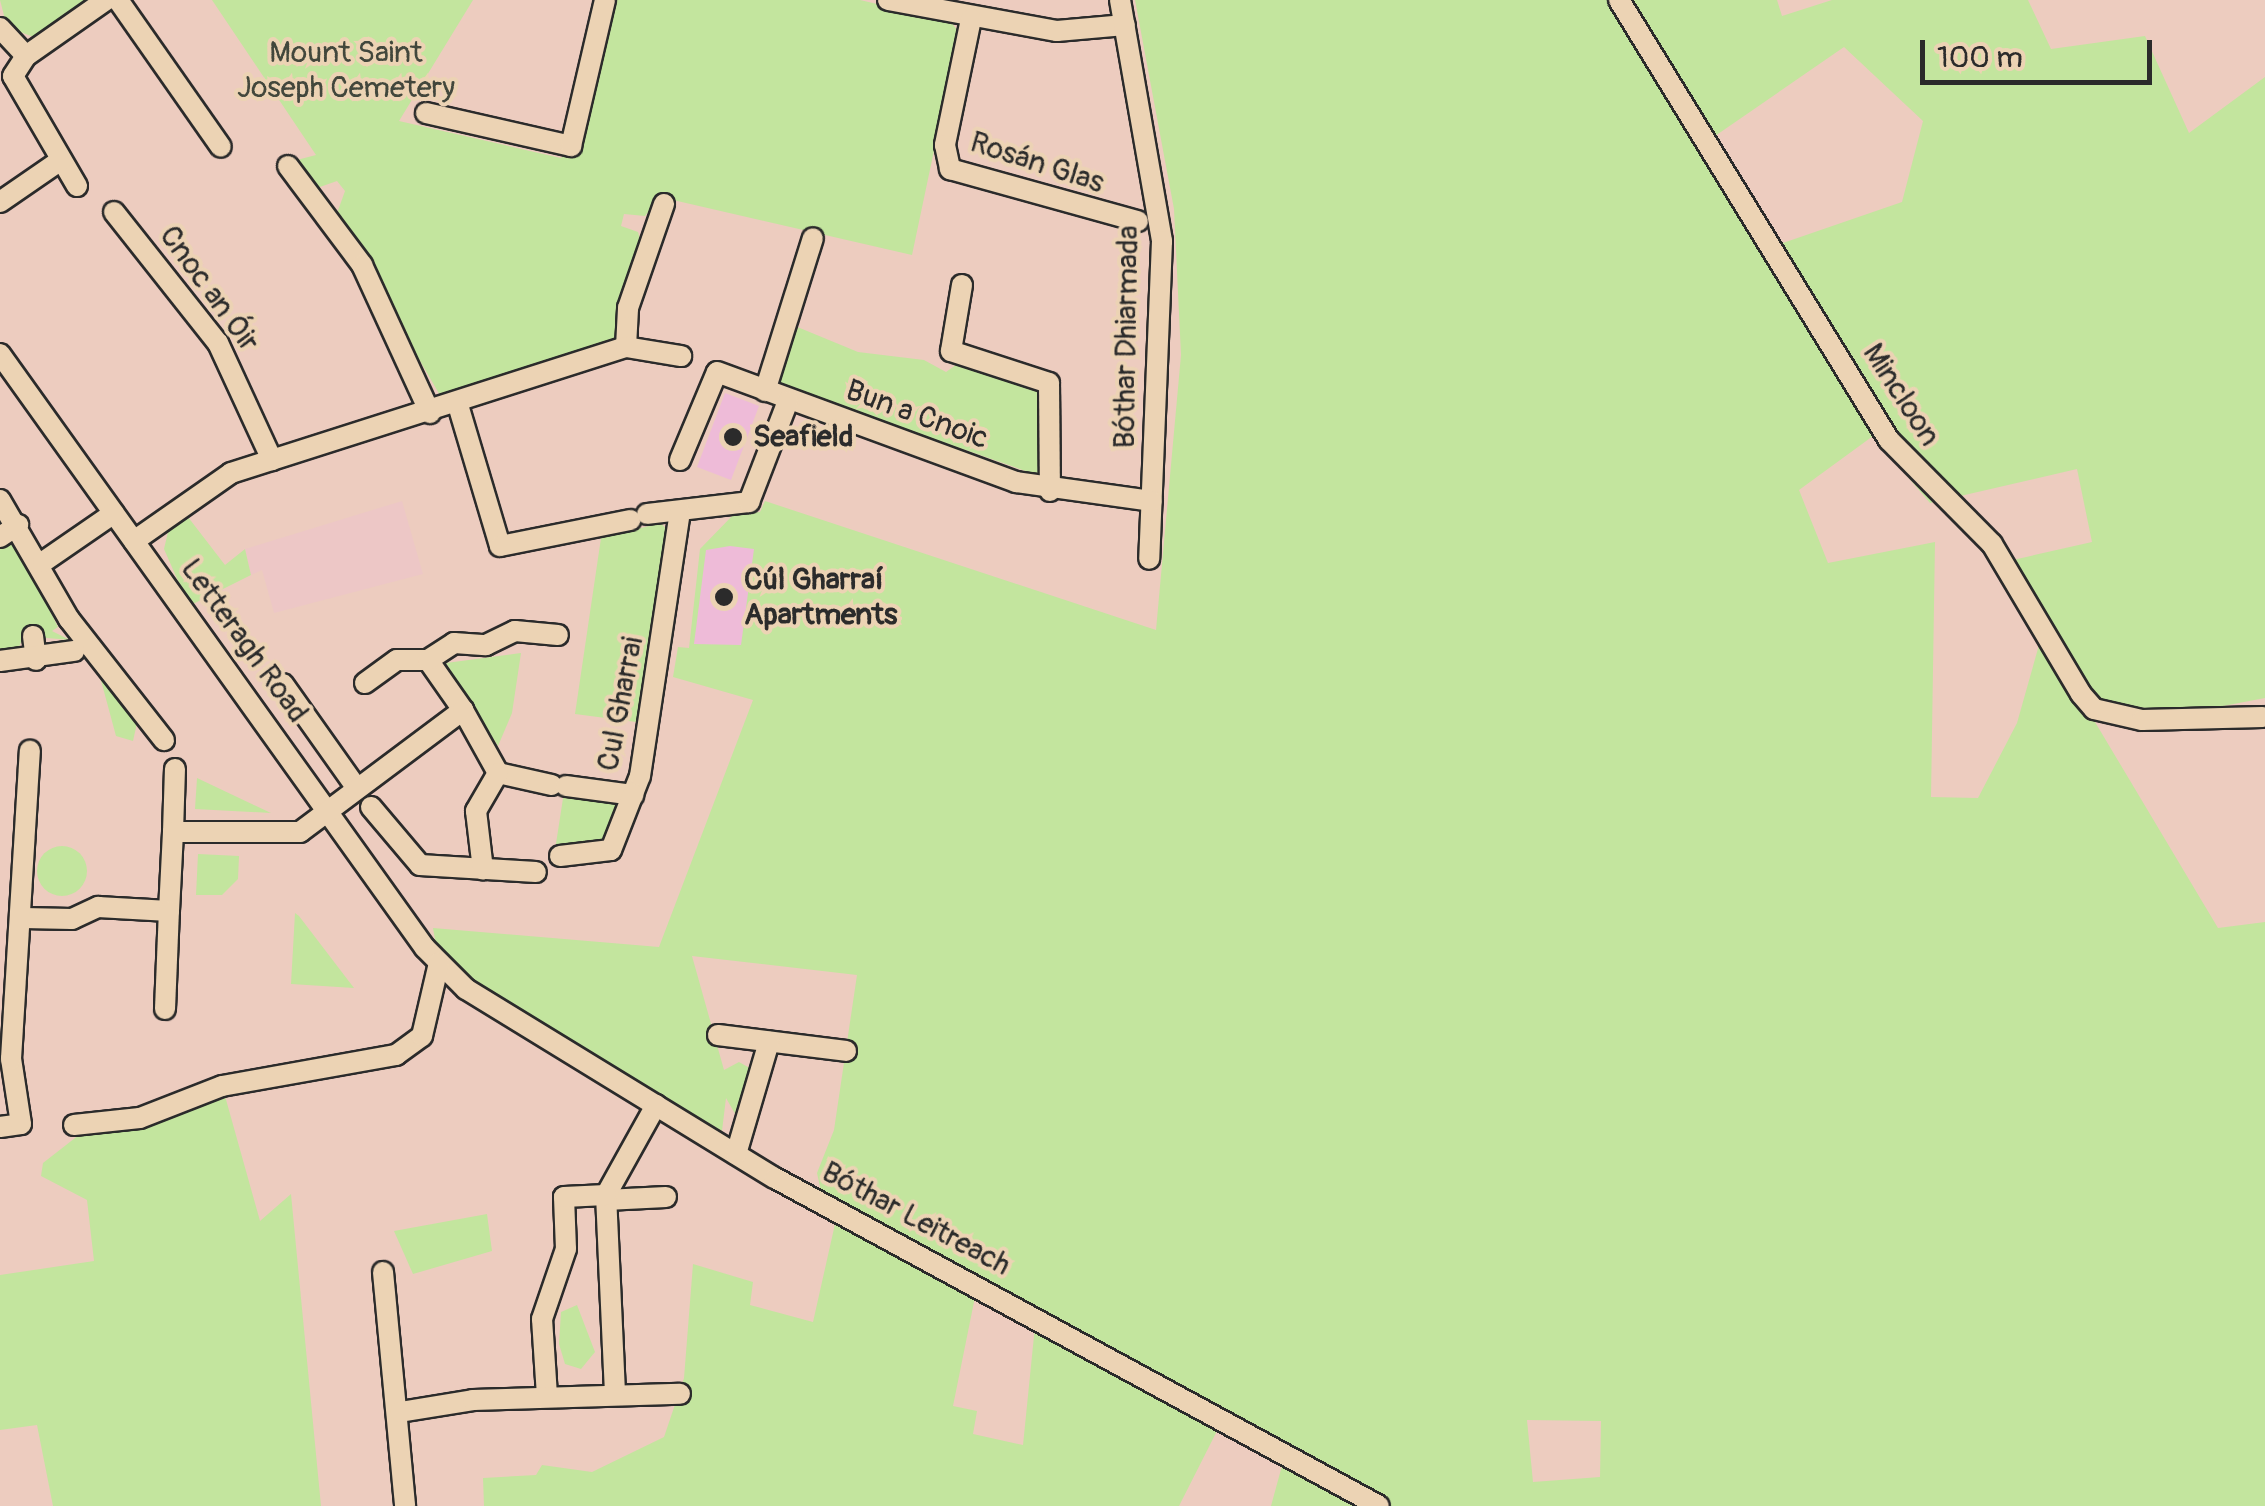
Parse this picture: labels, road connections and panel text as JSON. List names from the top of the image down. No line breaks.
{"streets":{"street":["Rosán Glas","Cnoc an Óir","Bóthar Dhiarmada","Mincloon","Bun a Cnoic","Letteragh Road","Cul Gharrai","Bóthar Leitreach"]},"crossings":[["Bóthar Dhiarmada","Bun a Cnoic"],["Letteragh Road","Bóthar Leitreach"]],"parks":["Mount Saint Joseph Cemetery"],"places":["Seafield","Cúl Gharraí Apartments"],"scale_bar":"100 m"}
